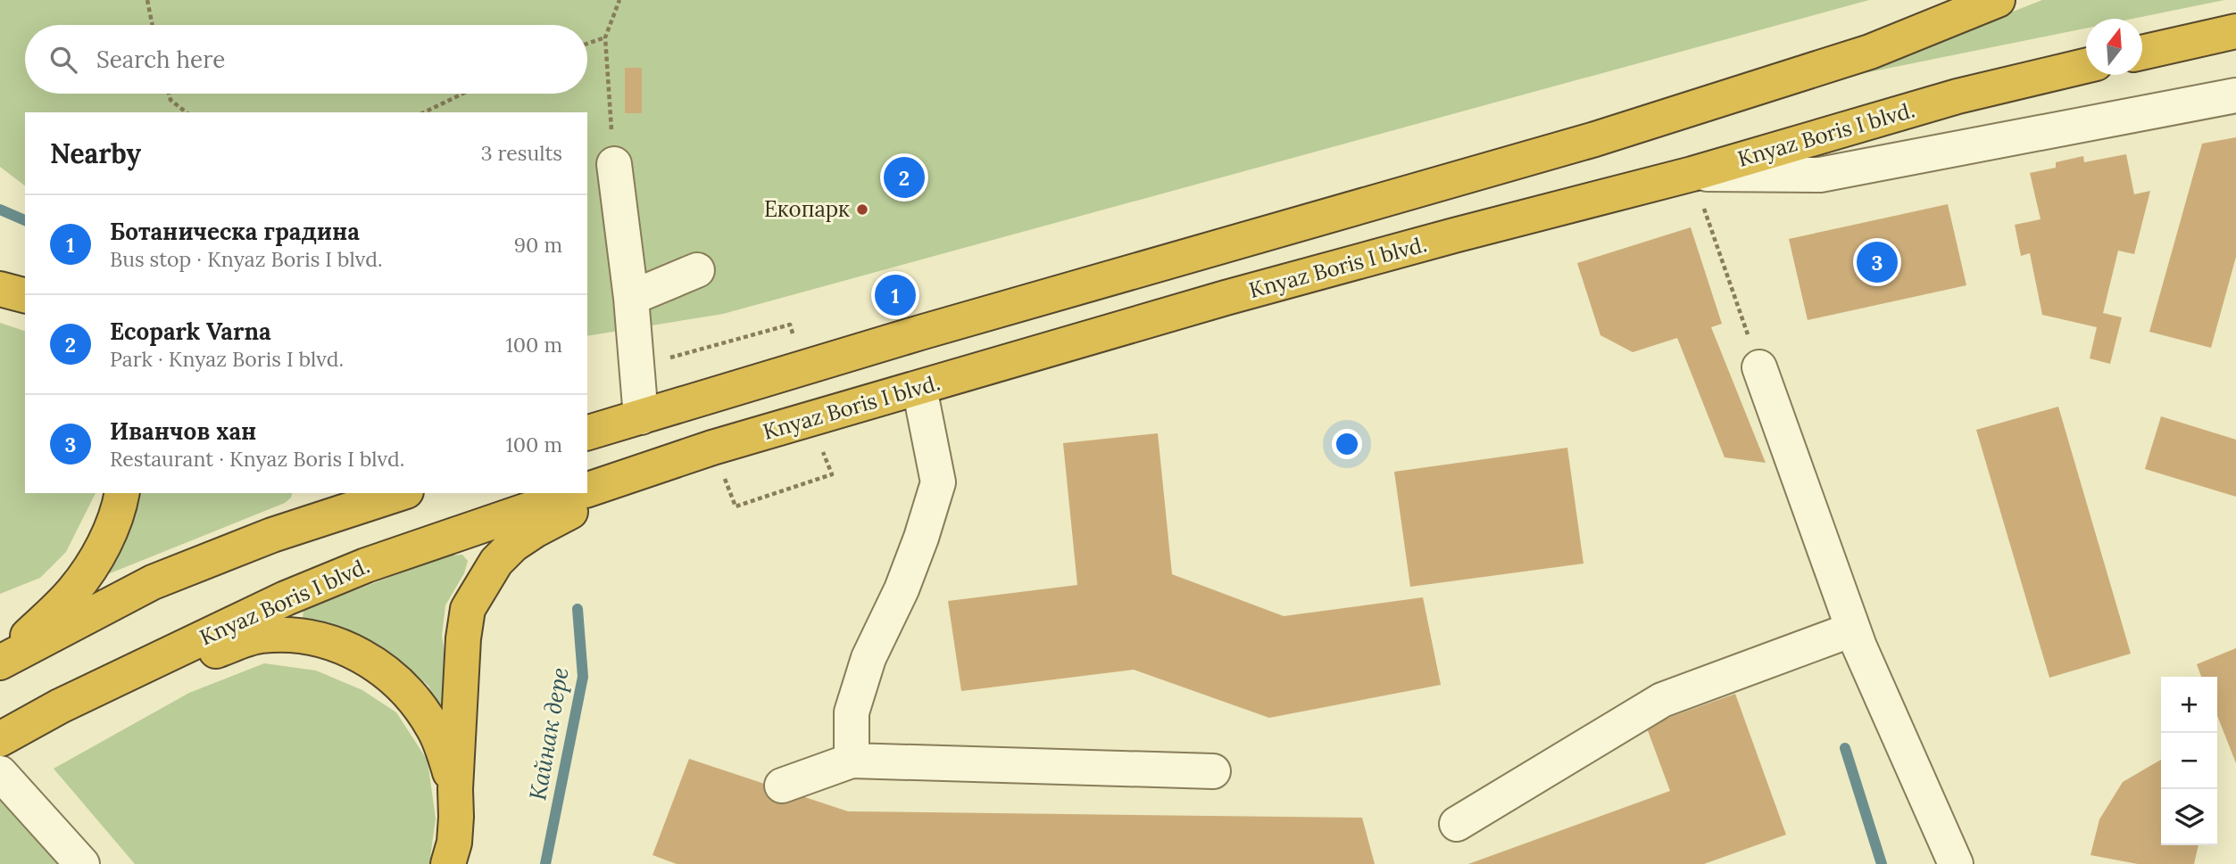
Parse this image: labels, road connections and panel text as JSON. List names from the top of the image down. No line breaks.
{"streets":{"highway":["Knyaz Boris I blvd."]},"water":["Кайнак дере"],"places":["Екопарк"],"north":"top","page":{"search":"Search here","heading":["Nearby","3 results"],"pins":["2","3","1"],"list":[{"mark":"1","name":"Ботаническа градина","note":"Bus stop · Knyaz Boris I blvd.","value":"90 m"},{"mark":"2","name":"Ecopark Varna","note":"Park · Knyaz Boris I blvd.","value":"100 m"},{"mark":"3","name":"Иванчов хан","note":"Restaurant · Knyaz Boris I blvd.","value":"100 m"}],"map_buttons":["+","−"]}}
